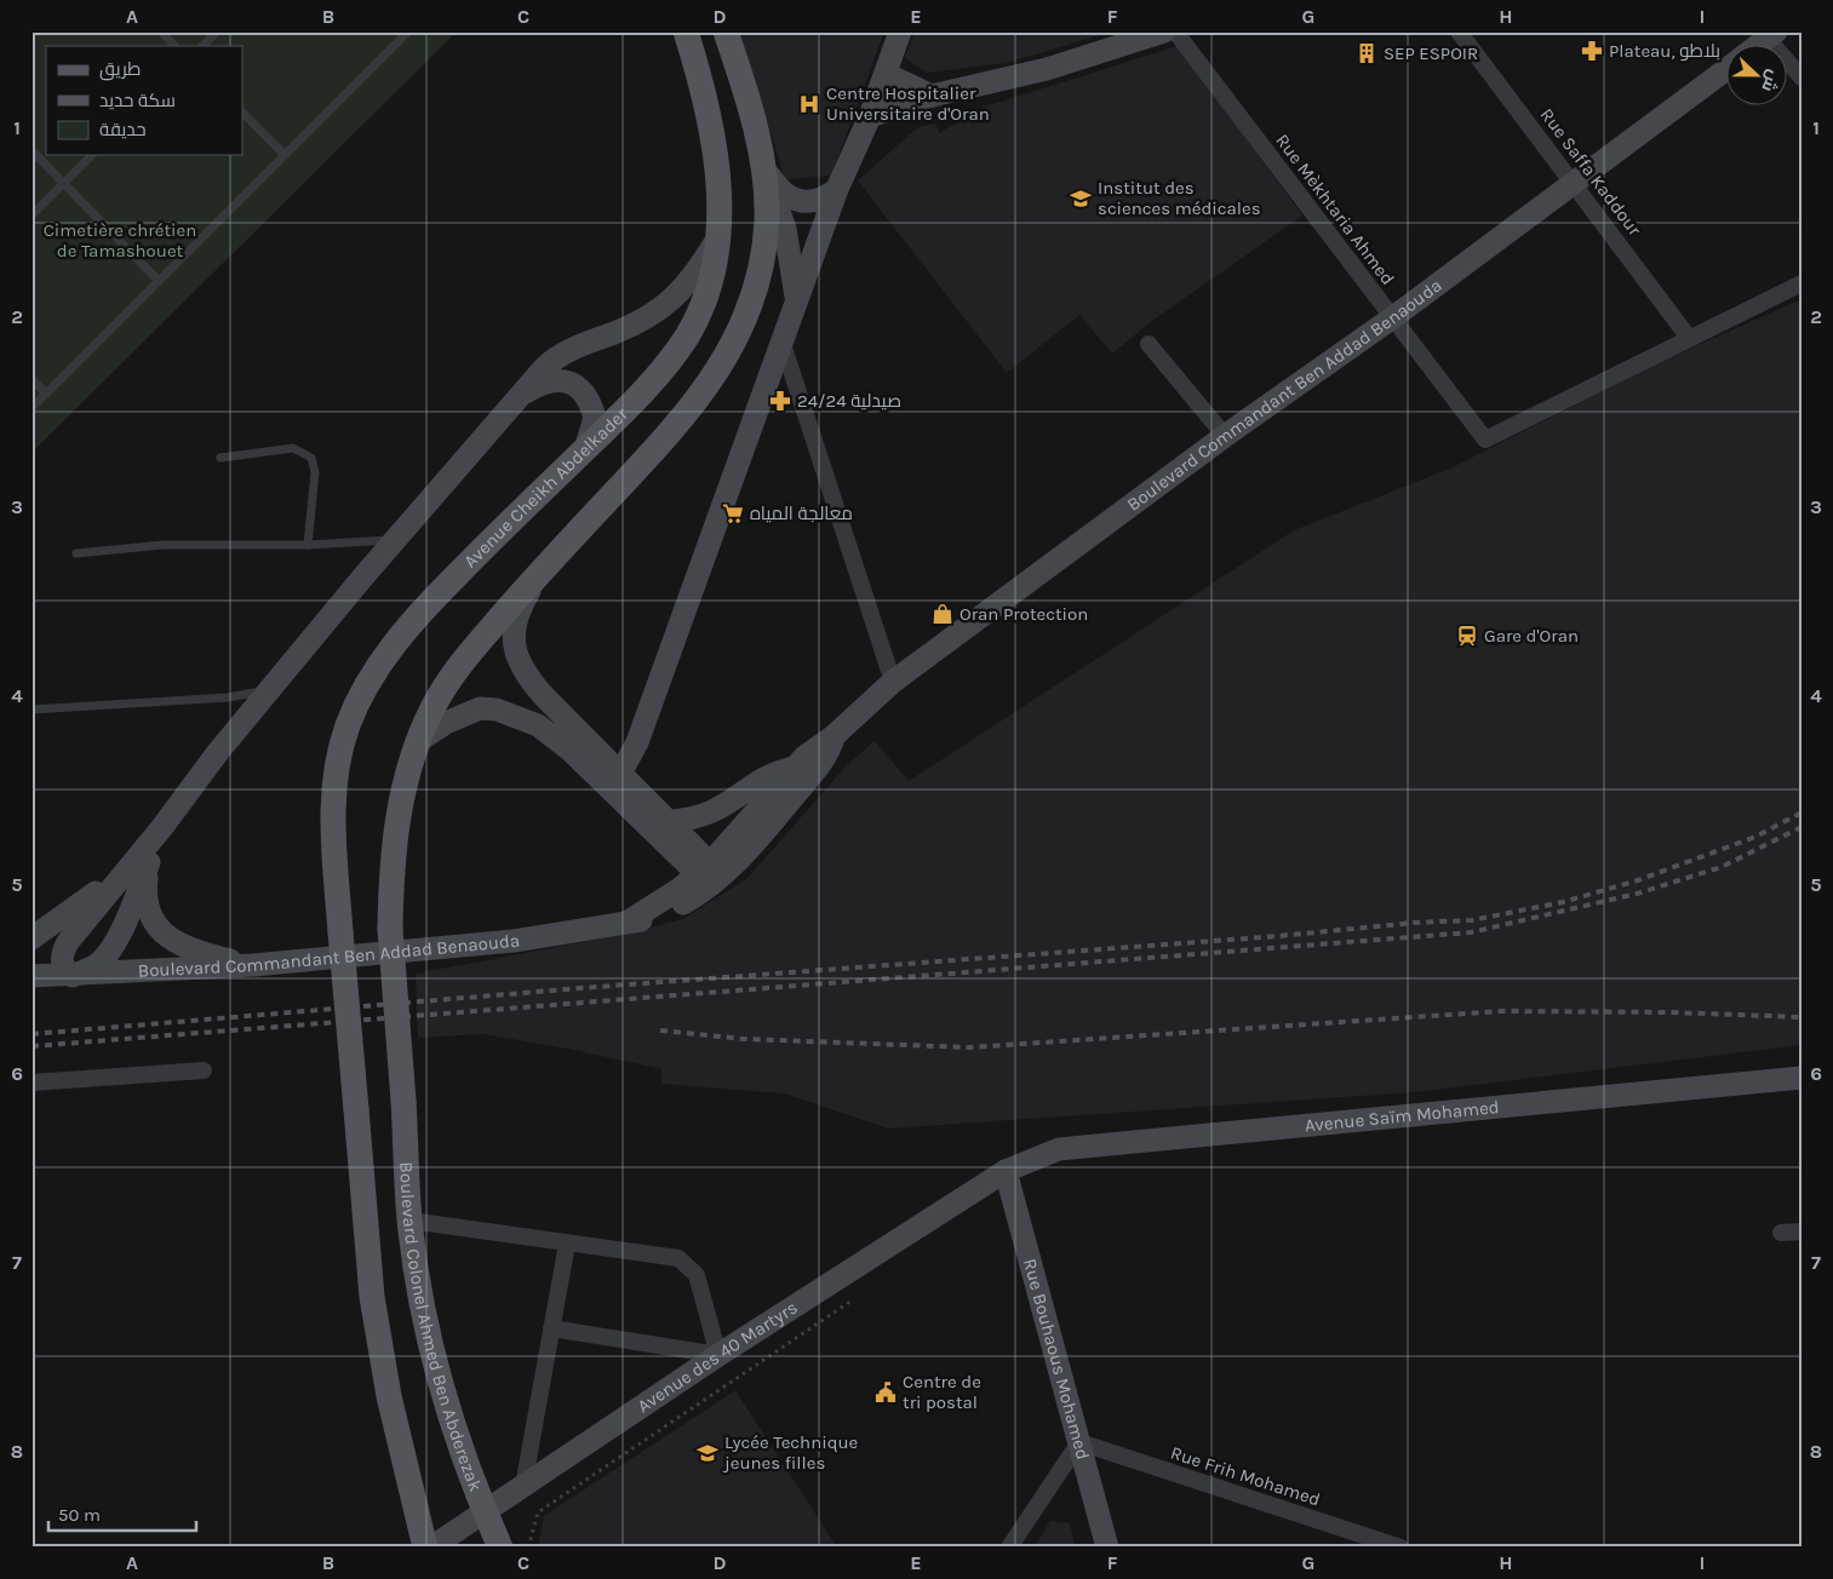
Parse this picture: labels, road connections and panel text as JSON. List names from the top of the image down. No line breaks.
{"streets":{"main road":["Avenue Cheikh Abdelkader","Boulevard Colonel Ahmed Ben Abderezak"],"street":["Rue Saffa Kaddour","Rue Mèkhtaria Ahmed","Boulevard Commandant Ben Addad Benaouda","Avenue Saïm Mohamed","Avenue des 40 Martyrs","Rue Bouhaous Mohamed","Rue Frih Mohamed"]},"crossings":[["Rue Saffa Kaddour","Rue Mèkhtaria Ahmed"],["Rue Saffa Kaddour","Boulevard Commandant Ben Addad Benaouda"],["Rue Mèkhtaria Ahmed","Boulevard Commandant Ben Addad Benaouda"],["Avenue Saïm Mohamed","Avenue des 40 Martyrs"],["Avenue Saïm Mohamed","Rue Bouhaous Mohamed"],["Boulevard Colonel Ahmed Ben Abderezak","Avenue des 40 Martyrs"],["Avenue des 40 Martyrs","Rue Bouhaous Mohamed"],["Rue Bouhaous Mohamed","Rue Frih Mohamed"]],"parks":["Cimetière chrétien de Tamashouet"],"places":{"pharmacy":["Plateau, بلاطو","صيدلية 24/24"],"building":["SEP ESPOIR"],"hospital":["Centre Hospitalier Universitaire d'Oran"],"school or university":["Institut des sciences médicales","Lycée Technique jeunes filles"],"supermarket":["معالجة المياه"],"shop":["Oran Protection"],"station":["Gare d'Oran"],"public building":["Centre de tri postal"]},"legend":["طريق","سكة حديد","حديقة"],"scale_bar":"50 m","north":"right","grid":{"columns":["A","B","C","D","E","F","G","H","I"],"rows":["1","2","3","4","5","6","7","8"]}}
